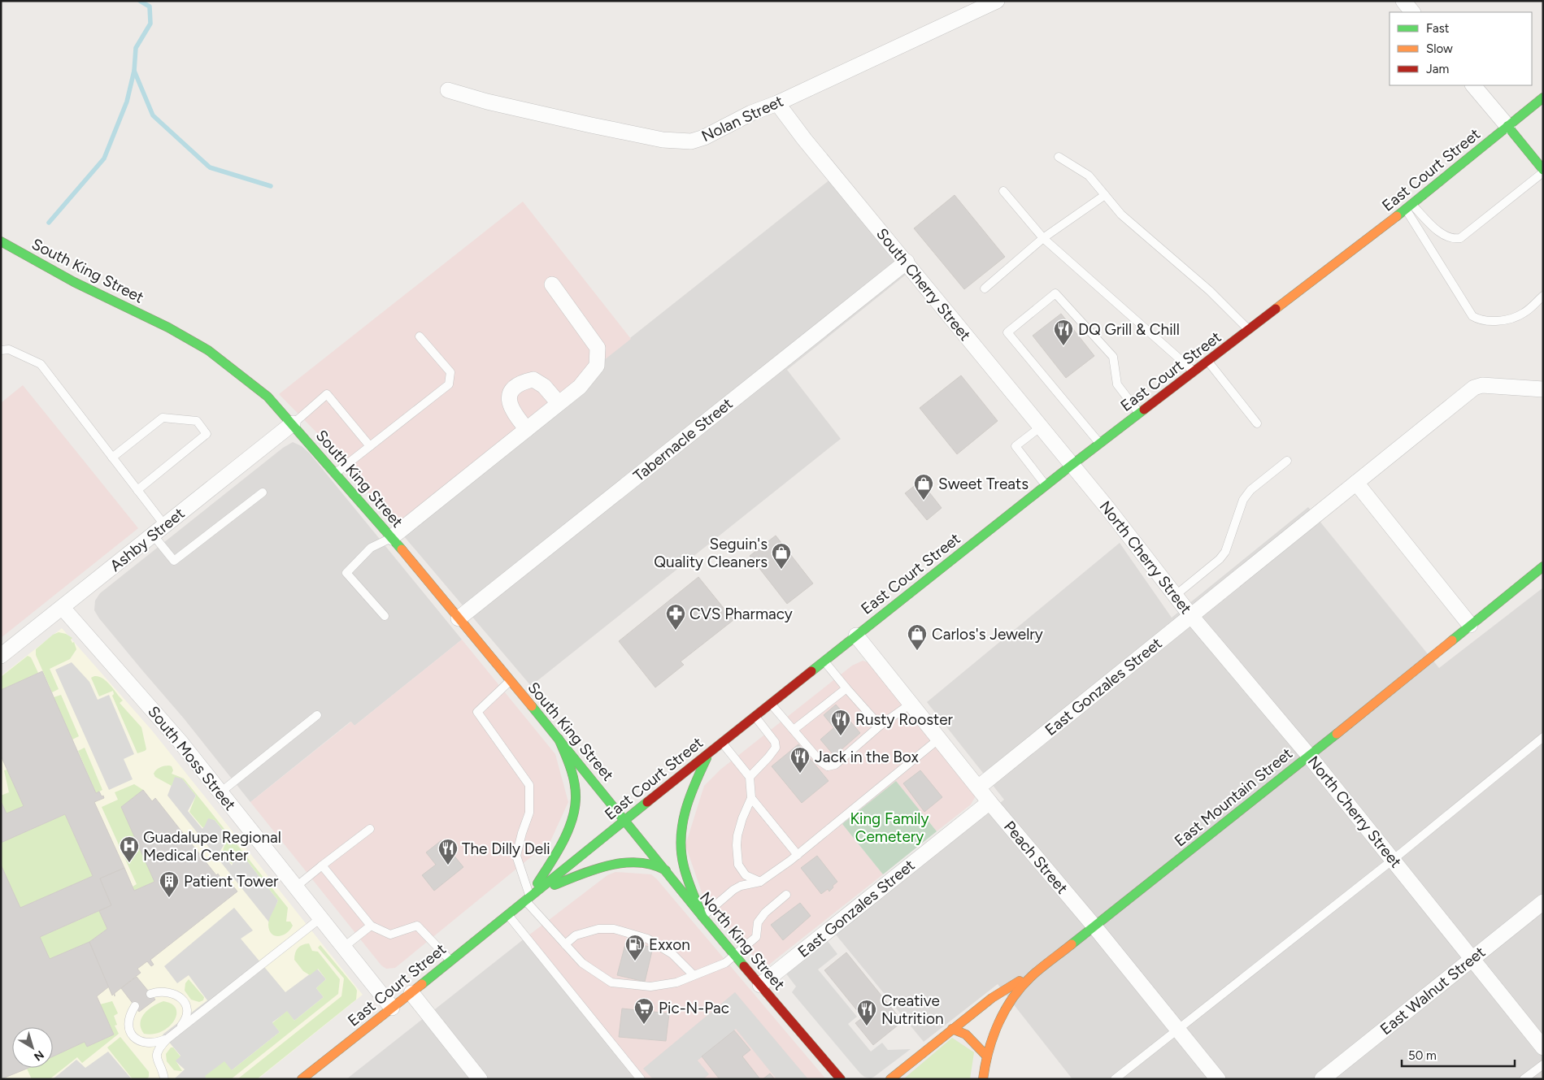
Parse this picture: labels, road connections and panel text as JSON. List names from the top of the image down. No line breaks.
{"streets":{"main road":["East Court Street","South King Street","East Mountain Street","North King Street"],"street":["Nolan Street","South Cherry Street","Tabernacle Street","Ashby Street","North Cherry Street","East Gonzales Street","South Moss Street","Peach Street","East Walnut Street"]},"crossings":[["Nolan Street","South Cherry Street"],["East Court Street","South King Street"],["East Court Street","South Cherry Street"],["East Court Street","North Cherry Street"],["East Court Street","South Moss Street"],["East Court Street","Peach Street"],["East Court Street","North King Street"],["South King Street","Tabernacle Street"],["South King Street","Ashby Street"],["South King Street","North King Street"],["South Cherry Street","Tabernacle Street"],["South Cherry Street","North Cherry Street"],["Ashby Street","South Moss Street"],["North Cherry Street","East Gonzales Street"],["North Cherry Street","East Mountain Street"],["North Cherry Street","East Walnut Street"],["East Gonzales Street","Peach Street"],["East Gonzales Street","North King Street"],["East Mountain Street","Peach Street"]],"parks":["King Family Cemetery"],"places":{"restaurant":["DQ Grill & Chill","Rusty Rooster","Jack in the Box","The Dilly Deli","Creative Nutrition"],"shop":["Sweet Treats","Seguin's Quality Cleaners","Carlos's Jewelry"],"pharmacy":["CVS Pharmacy"],"hospital":["Guadalupe Regional Medical Center"],"building":["Patient Tower"],"fuel station":["Exxon"],"supermarket":["Pic-N-Pac"]},"legend":["Fast","Slow","Jam"],"scale_bar":"50 m","north":"bottom right"}
